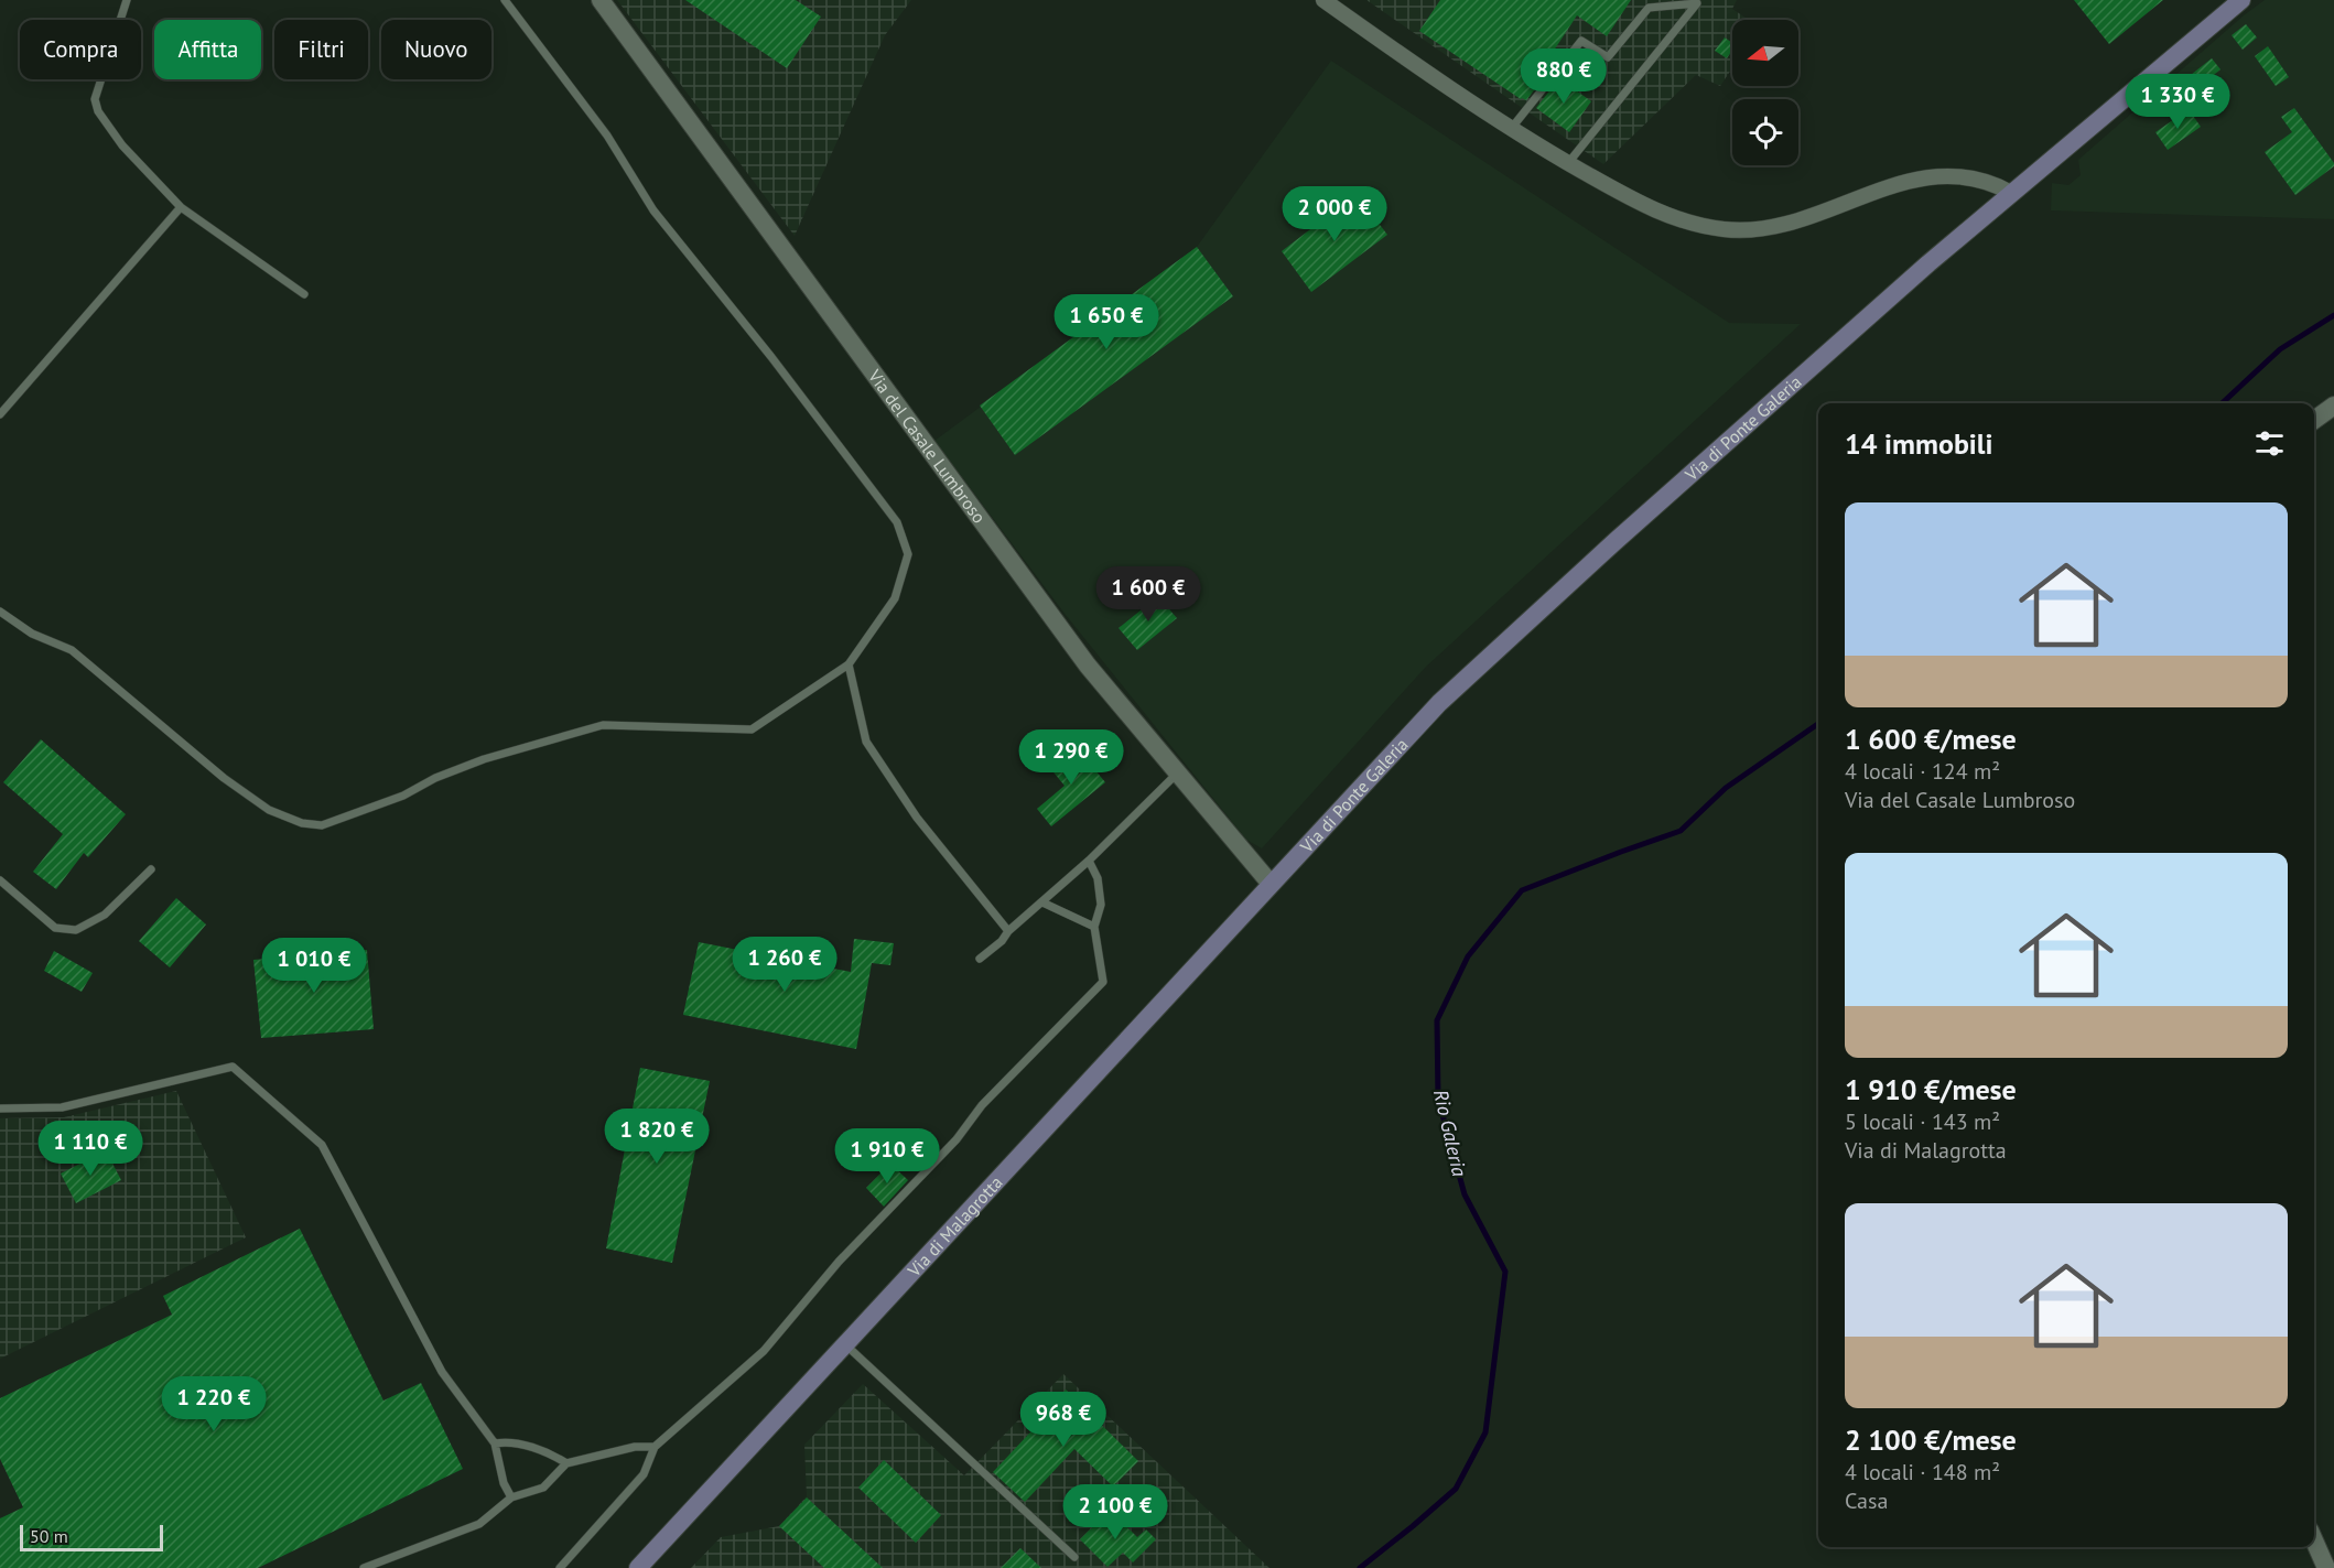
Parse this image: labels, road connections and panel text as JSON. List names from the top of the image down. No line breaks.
{"streets":{"main road":["Via di Ponte Galeria","Via di Malagrotta"],"street":["Via del Casale Lumbroso"]},"crossings":[["Via di Ponte Galeria","Via del Casale Lumbroso"],["Via di Ponte Galeria","Via di Malagrotta"],["Via del Casale Lumbroso","Via di Malagrotta"]],"water":["Rio Galeria"],"scale_bar":"50 m","north":"left","page":{"chip":["Compra","Affitta","Filtri","Nuovo"],"price":["880 €","1 330 €","2 000 €","1 650 €","1 600 €","1 290 €","1 260 €","1 010 €","1 820 €","1 110 €","1 910 €","1 220 €","968 €","2 100 €"],"heading":"14 immobili","list":[{"name":"1 600 €/mese","note":"4 locali · 124 m² · Via del Casale Lumbroso"},{"name":"1 910 €/mese","note":"5 locali · 143 m² · Via di Malagrotta"},{"name":"2 100 €/mese","note":"4 locali · 148 m² · Casa"}],"scale":"50 m"}}
